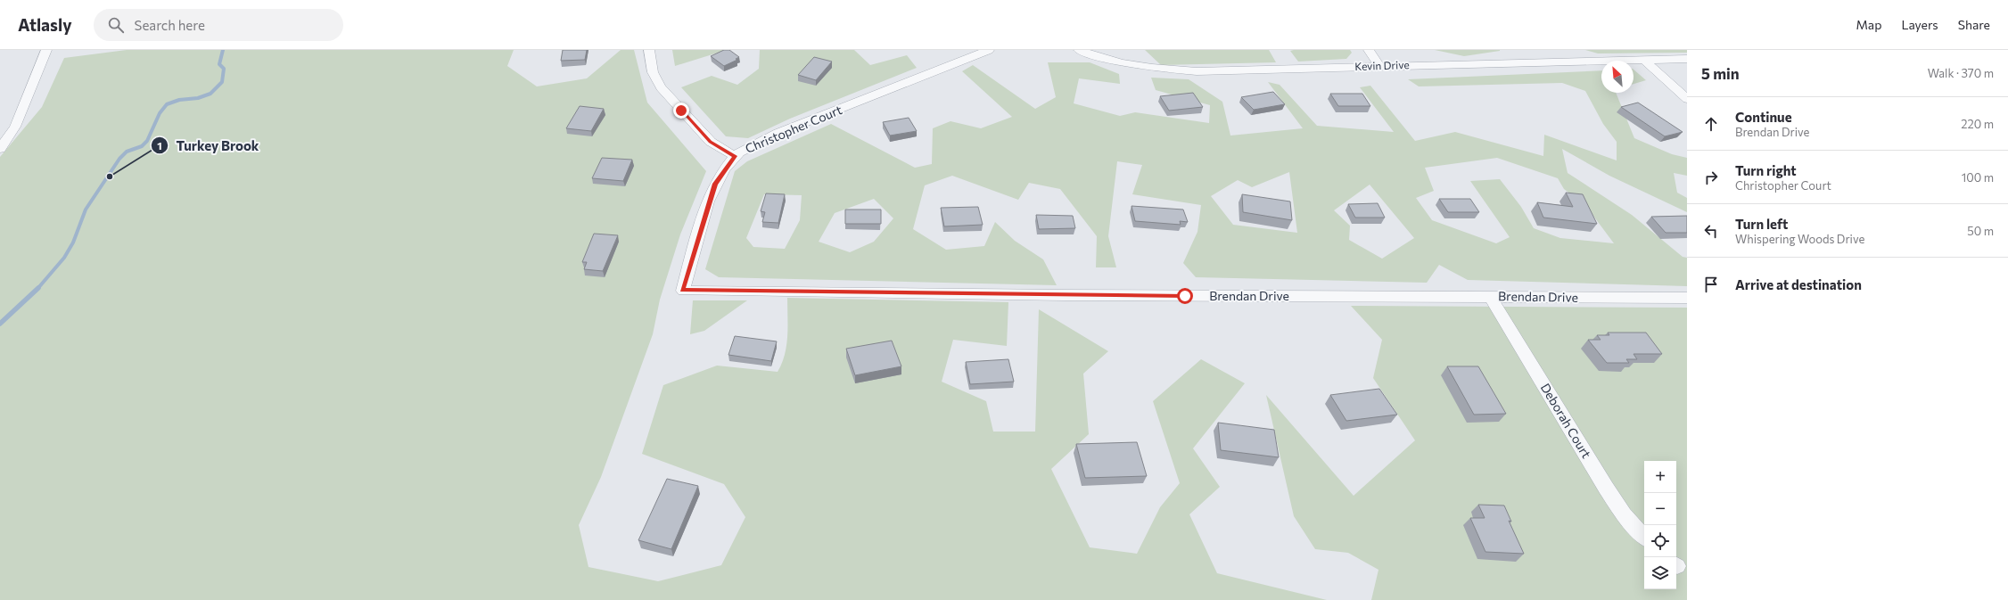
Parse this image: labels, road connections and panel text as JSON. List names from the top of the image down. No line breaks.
{"streets":{"street":["Kevin Drive","Christopher Court","Brendan Drive","Deborah Court"]},"crossings":[["Christopher Court","Brendan Drive"],["Brendan Drive","Deborah Court"]],"places":["Turkey Brook"],"north":"top left","page":{"header":"Atlasly","search":"Search here","nav":["Map","Layers","Share"],"heading":["5 min","Walk · 370 m"],"list":[["Continue","Brendan Drive","220 m"],["Turn right","Christopher Court","100 m"],["Turn left","Whispering Woods Drive","50 m"],"Arrive at destination"],"map_buttons":["+","−"]}}
